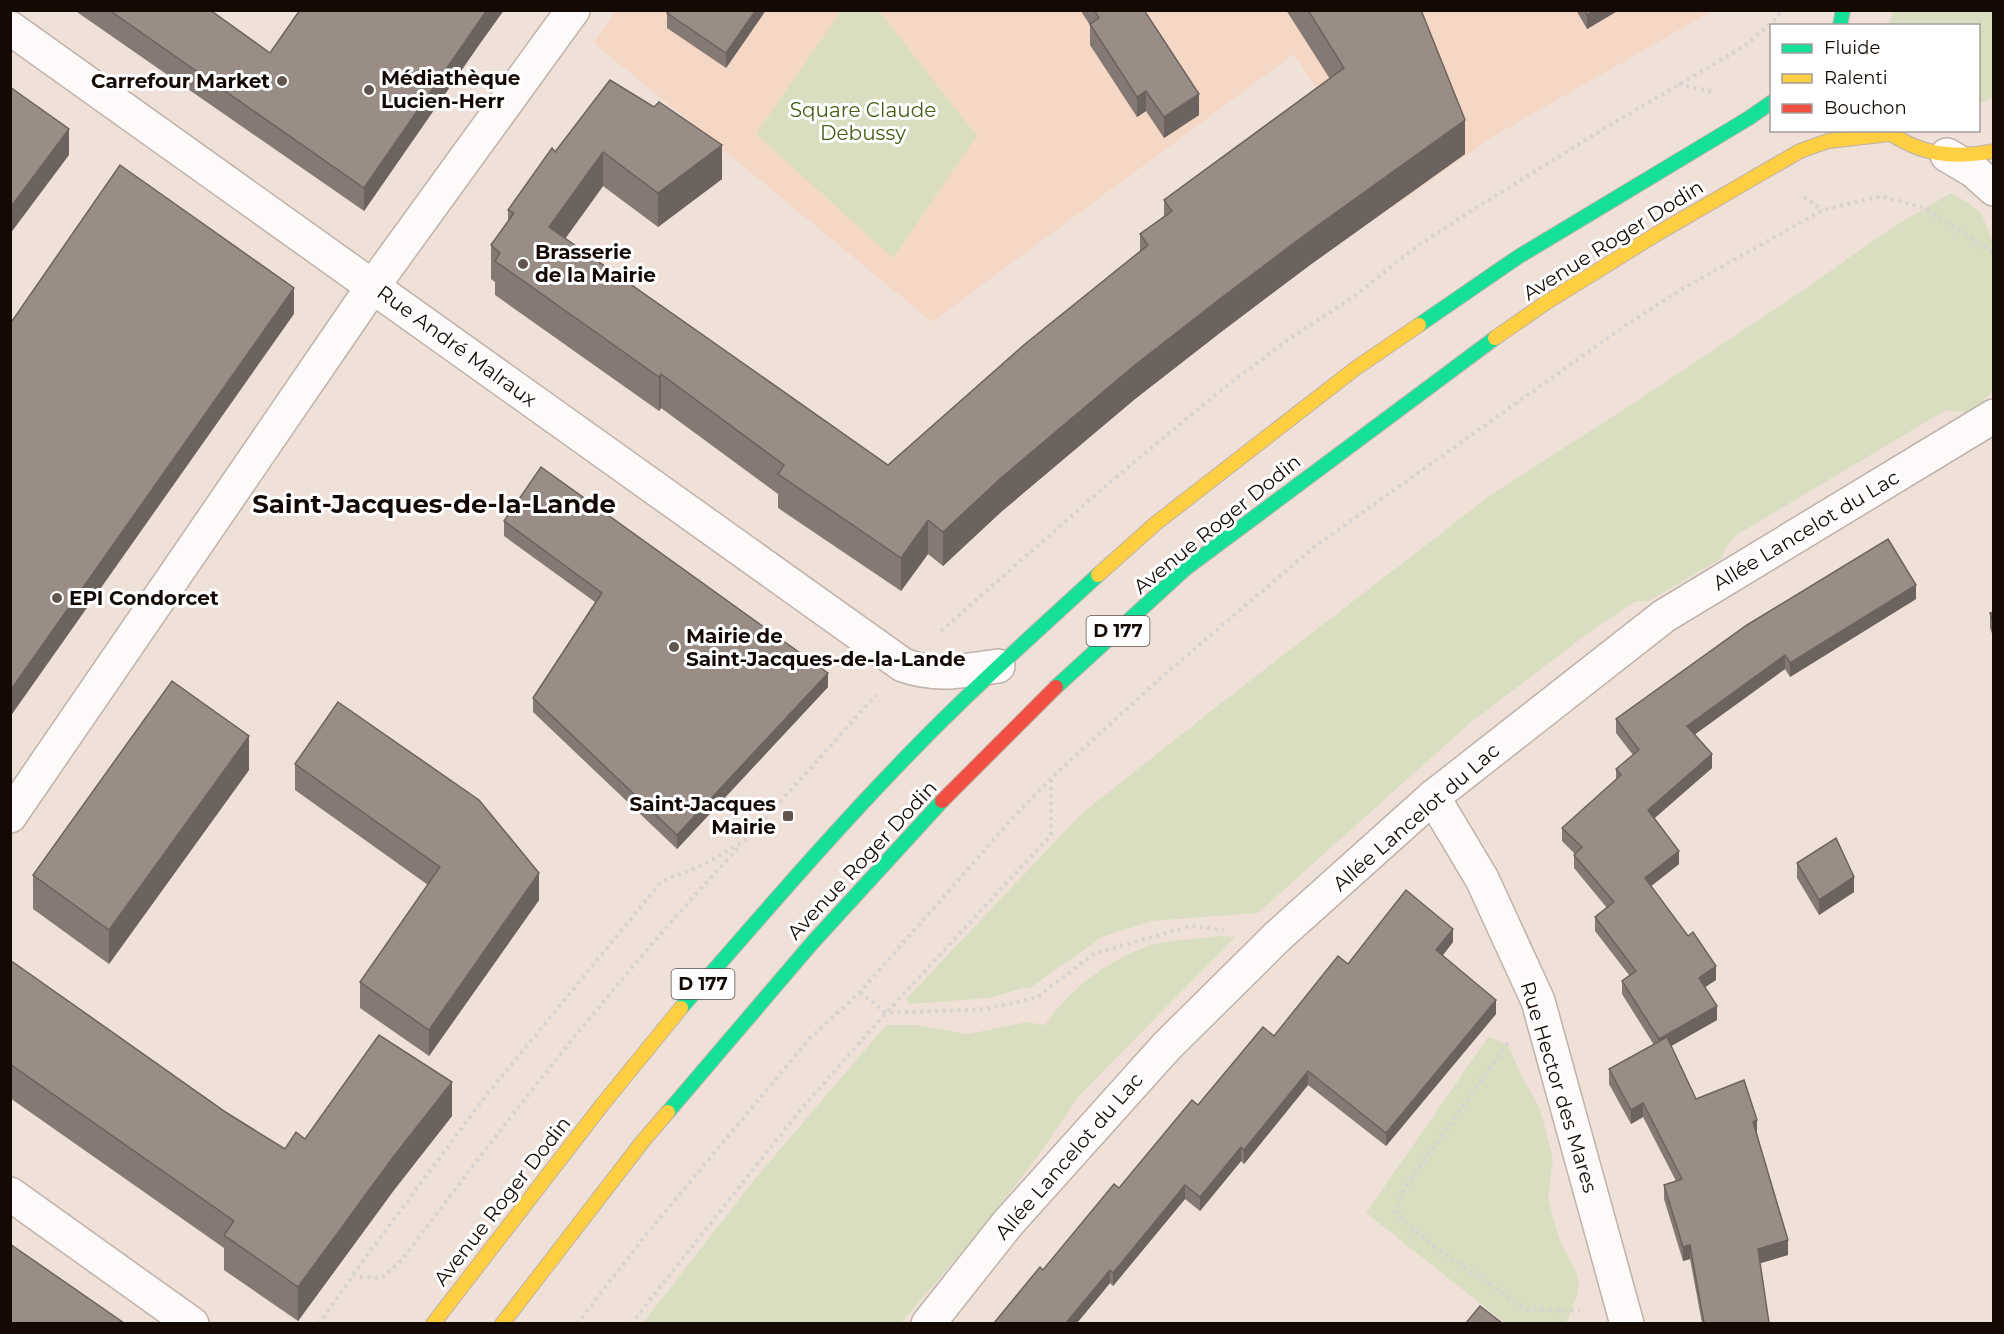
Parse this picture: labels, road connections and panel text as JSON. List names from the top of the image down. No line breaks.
{"streets":{"main road":["Avenue Roger Dodin","D 177"],"street":["Rue André Malraux","Allée Lancelot du Lac","Rue Hector des Mares"]},"crossings":[["Avenue Roger Dodin","Rue André Malraux"],["Allée Lancelot du Lac","Rue Hector des Mares"]],"districts":["Saint-Jacques-de-la-Lande"],"parks":["Square Claude Debussy"],"places":{"other":["Carrefour Market","Médiathèque Lucien-Herr","Brasserie de la Mairie","EPI Condorcet","Mairie de Saint-Jacques-de-la-Lande"],"transit":["Saint-Jacques Mairie"]},"legend":["Fluide","Ralenti","Bouchon"]}
